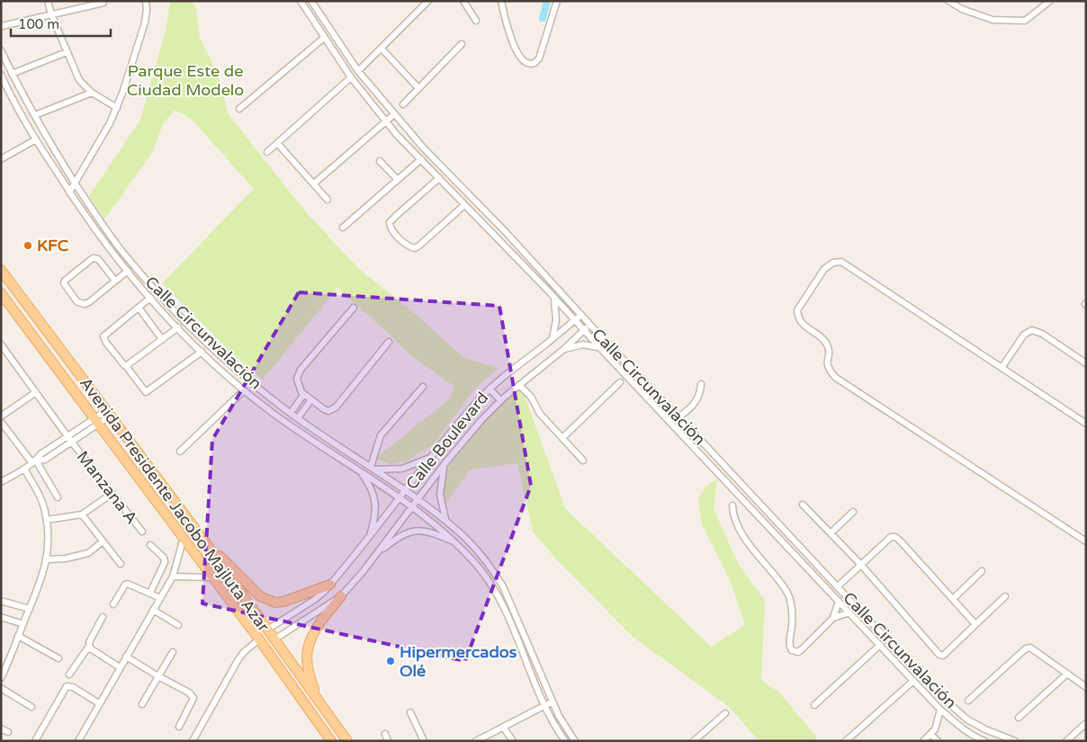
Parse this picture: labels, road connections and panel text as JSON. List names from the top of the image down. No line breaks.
{"streets":{"main road":["Avenida Presidente Jacobo Majluta Azar"],"street":["Calle Circunvalación","Calle Boulevard","Manzana A"]},"crossings":[["Calle Circunvalación","Calle Boulevard"],["Calle Boulevard","Avenida Presidente Jacobo Majluta Azar"]],"parks":["Parque Este de Ciudad Modelo"],"places":["KFC","Hipermercados Olé"],"scale_bar":"100 m"}
